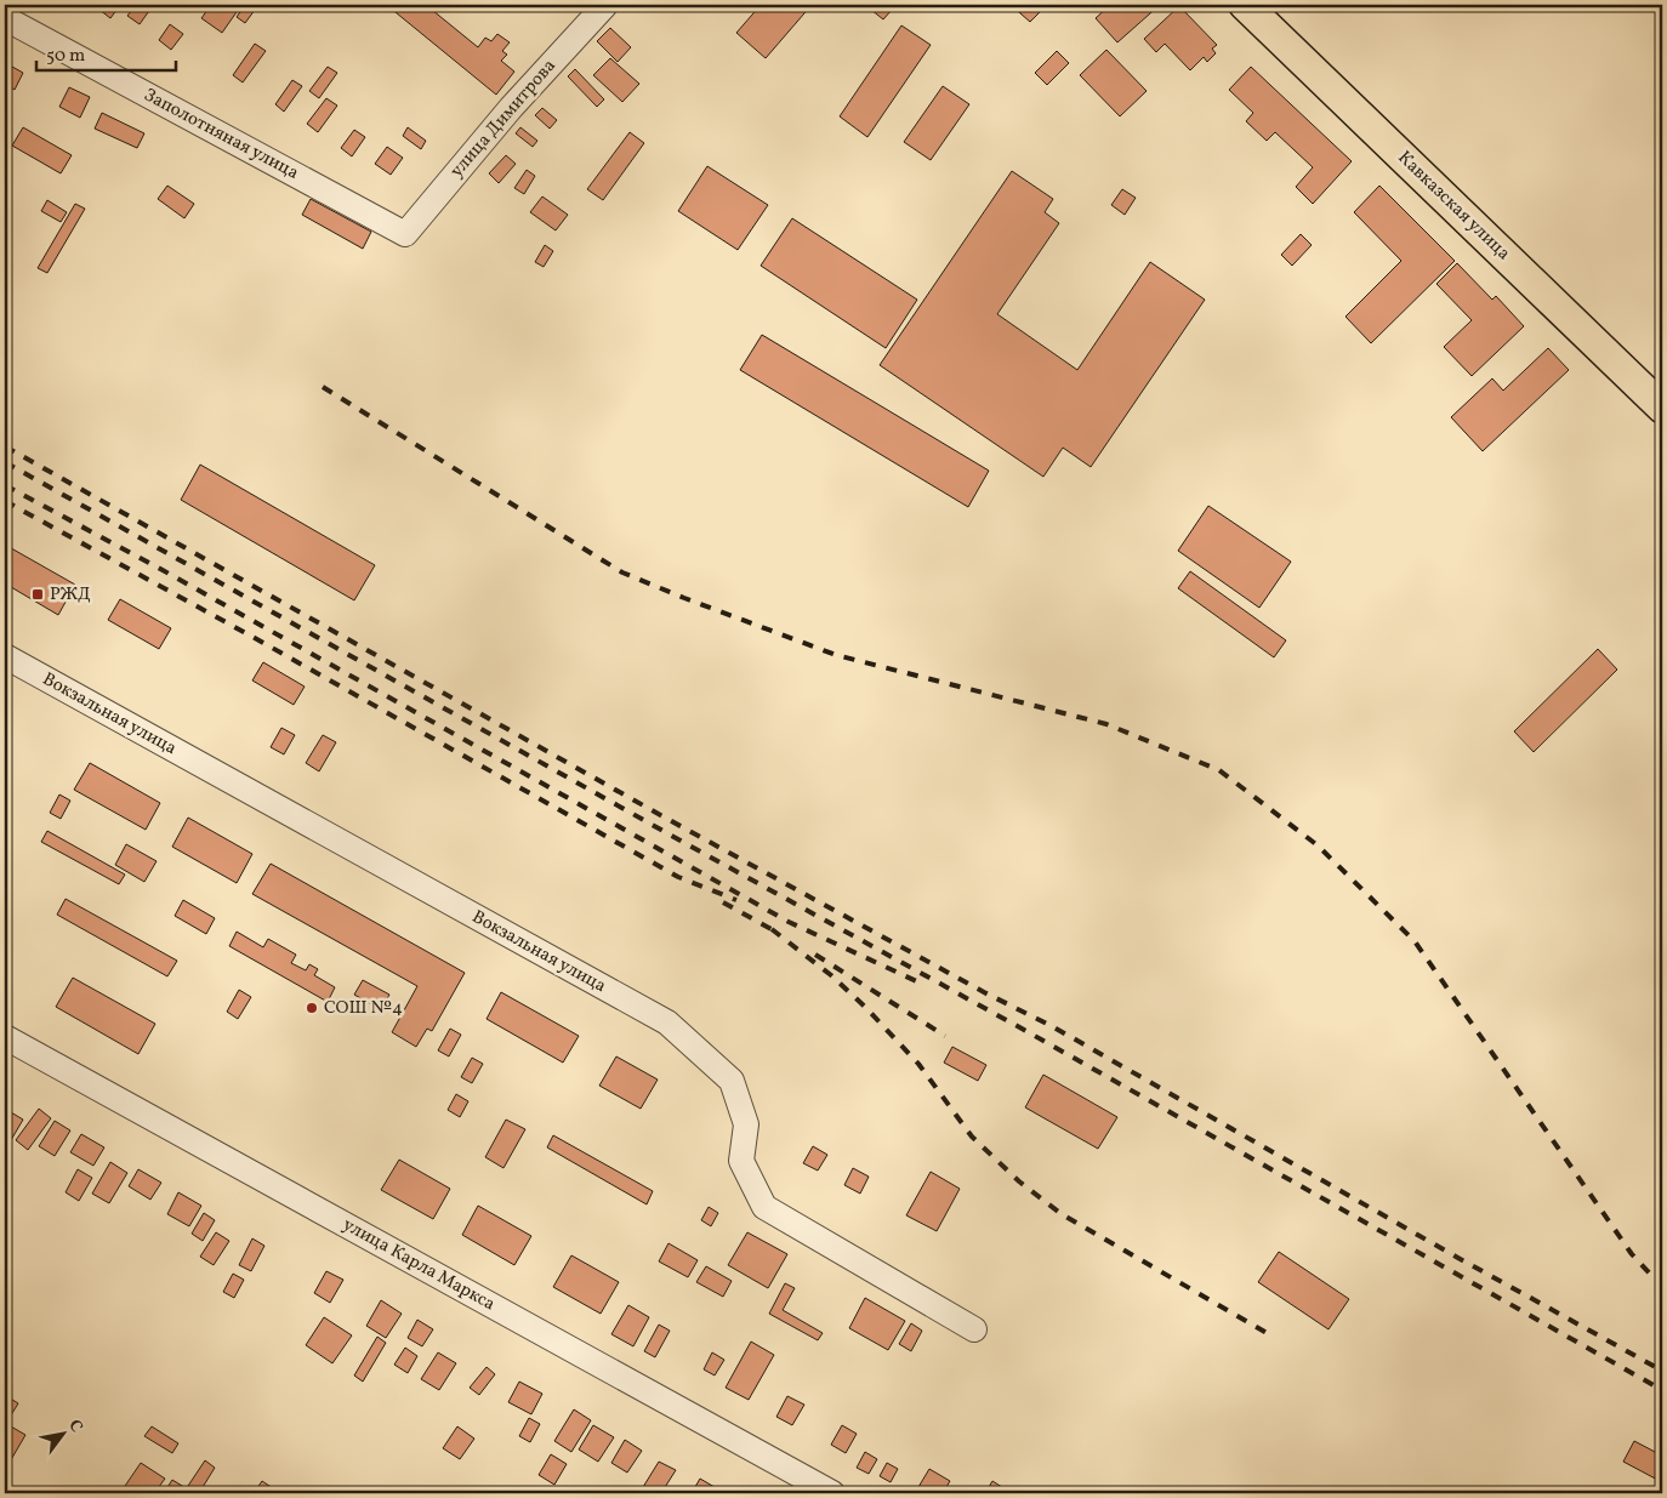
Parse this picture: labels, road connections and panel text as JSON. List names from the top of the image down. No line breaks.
{"streets":{"main road":["Кавказская улица"],"street":["улица Димитрова","Заполотняная улица","Вокзальная улица","улица Карла Маркса"]},"crossings":[["улица Димитрова","Заполотняная улица"]],"places":{"transit":["РЖД"],"other":["СОШ №4"]},"scale_bar":"50 m","north":"top right"}
